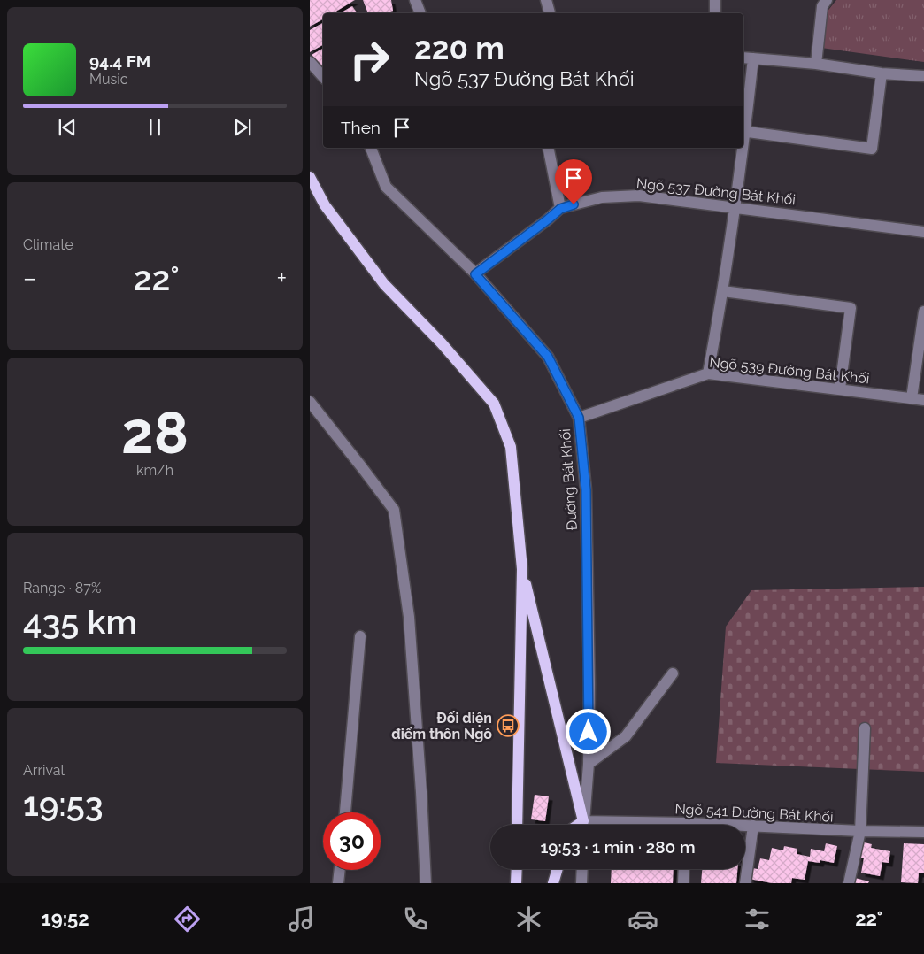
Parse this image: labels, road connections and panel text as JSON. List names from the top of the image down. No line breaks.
{"streets":{"street":["Ngõ 537 Đường Bát Khối","Ngõ 539 Đường Bát Khối","Đường Bát Khối","Ngõ 541 Đường Bát Khối"]},"crossings":[["Ngõ 537 Đường Bát Khối","Đường Bát Khối"],["Ngõ 539 Đường Bát Khối","Đường Bát Khối"],["Đường Bát Khối","Ngõ 541 Đường Bát Khối"]],"places":{"bus stop":["Đối diện điếm thôn Ngô"]},"page":{"turn":["220 m","Ngõ 537 Đường Bát Khối"],"song":["94.4 FM","Music"],"then":"Then","tile":["Climate",["28","km/h"],["Range · 87%","435 km"],["Arrival","19:53"]],"heat":["−","22°","+"],"limit":"30","trip":"19:53 · 1 min · 280 m","tabs":["19:52","22°"]}}
